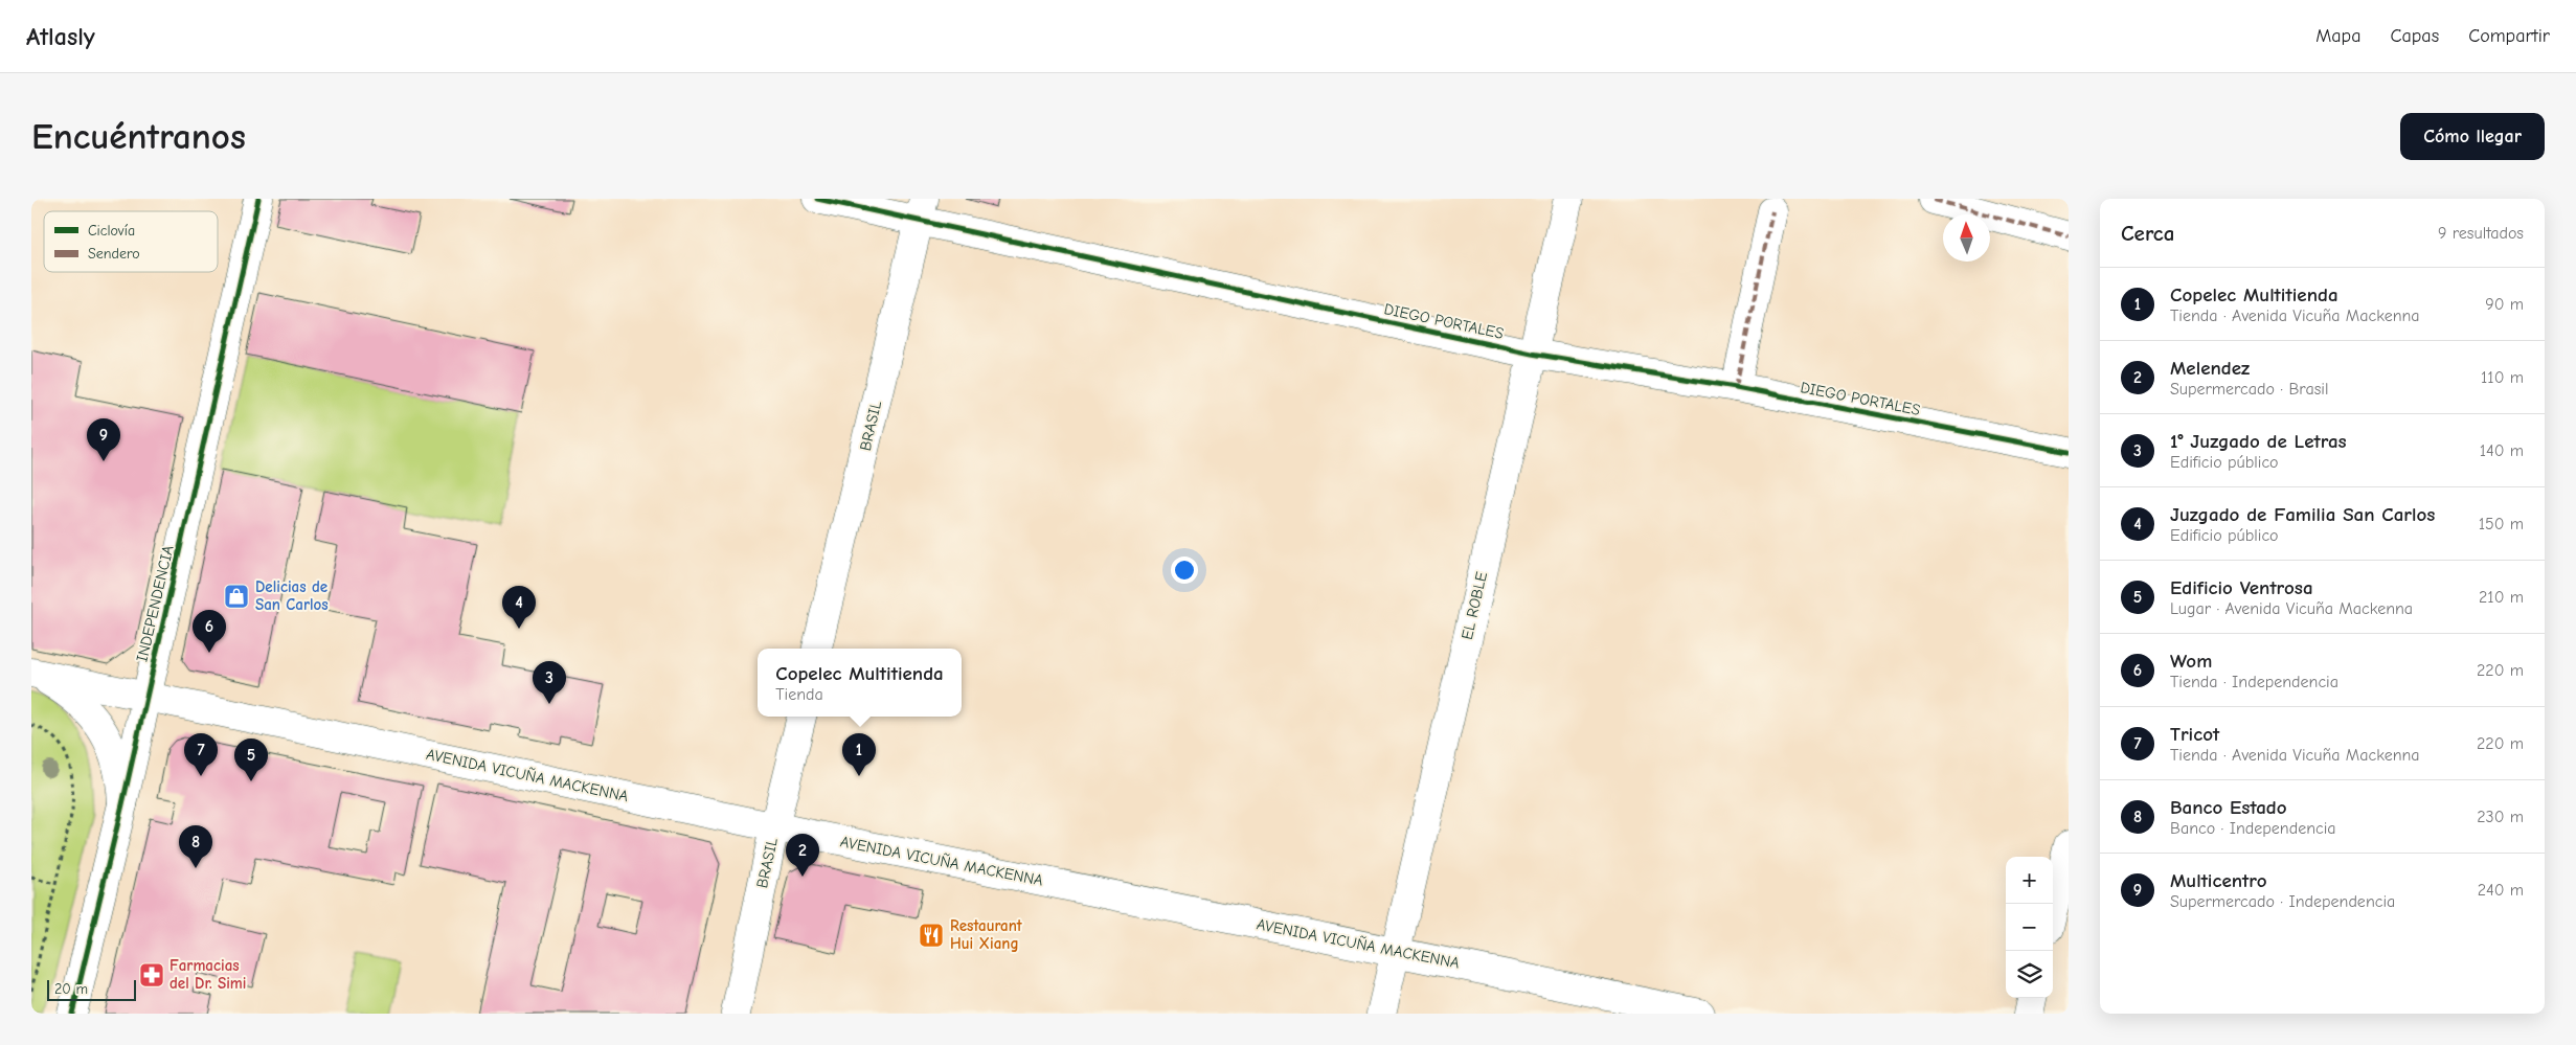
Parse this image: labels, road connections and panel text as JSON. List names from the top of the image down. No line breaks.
{"streets":{"street":["DIEGO PORTALES","BRASIL","INDEPENDENCIA","EL ROBLE","AVENIDA VICUÑA MACKENNA"]},"crossings":[["DIEGO PORTALES","BRASIL"],["DIEGO PORTALES","EL ROBLE"],["BRASIL","AVENIDA VICUÑA MACKENNA"],["INDEPENDENCIA","AVENIDA VICUÑA MACKENNA"],["EL ROBLE","AVENIDA VICUÑA MACKENNA"]],"places":{"shop":["Delicias de San Carlos"],"restaurant":["Restaurant Hui Xiang"],"pharmacy":["Farmacias del Dr. Simi"]},"legend":["Ciclovía","Sendero"],"scale_bar":"20 m","north":"top","page":{"header":"Atlasly","nav":["Mapa","Capas","Compartir"],"buttons":"Cómo llegar","title":"Encuéntranos","heading":["Cerca","9 resultados"],"list":[{"mark":"1","name":"Copelec Multitienda","note":"Tienda · Avenida Vicuña Mackenna","value":"90 m"},{"mark":"2","name":"Melendez","note":"Supermercado · Brasil","value":"110 m"},{"mark":"3","name":"1° Juzgado de Letras","note":"Edificio público","value":"140 m"},{"mark":"4","name":"Juzgado de Familia San Carlos","note":"Edificio público","value":"150 m"},{"mark":"5","name":"Edificio Ventrosa","note":"Lugar · Avenida Vicuña Mackenna","value":"210 m"},{"mark":"6","name":"Wom","note":"Tienda · Independencia","value":"220 m"},{"mark":"7","name":"Tricot","note":"Tienda · Avenida Vicuña Mackenna","value":"220 m"},{"mark":"8","name":"Banco Estado","note":"Banco · Independencia","value":"230 m"},{"mark":"9","name":"Multicentro","note":"Supermercado · Independencia","value":"240 m"}],"pins":["9","4","6","3","1","7","5","8","2"],"popup":["Copelec Multitienda","Tienda"],"map_buttons":["+","−"],"scale":"20 m"}}
